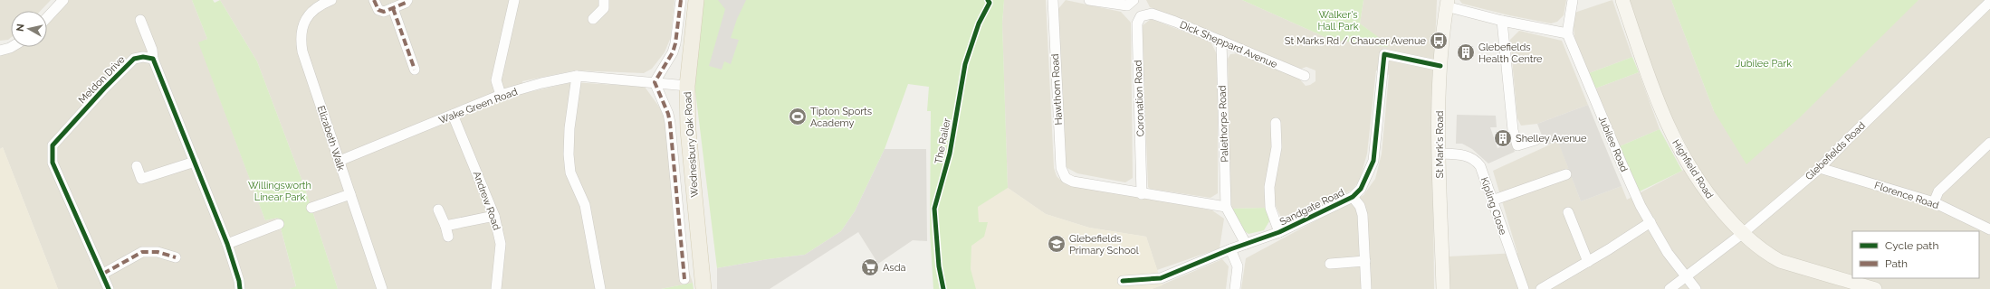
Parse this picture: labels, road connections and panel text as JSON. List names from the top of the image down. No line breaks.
{"streets":{"main road":["Wednesbury Oak Road"],"street":["Dick Sheppard Avenue","Meldon Drive","Hawthorn Road","Coronation Road","Wake Green Road","Palethorpe Road","Elizabeth Walk","Jubilee Road","St Mark's Road","Glebefields Road","Highfield Road","Florence Road","Andrew Road","Kipling Close","Sandgate Road"],"cycle path":["The Railer"]},"crossings":[["Dick Sheppard Avenue","Coronation Road"],["Dick Sheppard Avenue","Palethorpe Road"],["Hawthorn Road","Coronation Road"],["Wake Green Road","Elizabeth Walk"],["Wake Green Road","Wednesbury Oak Road"],["Wake Green Road","Andrew Road"],["Jubilee Road","Glebefields Road"],["St Mark's Road","Kipling Close"],["St Mark's Road","Sandgate Road"],["Glebefields Road","Highfield Road"],["Glebefields Road","Florence Road"]],"parks":["Walker's Hall Park","Jubilee Park","Willingsworth Linear Park"],"places":{"bus stop":["St Marks Rd / Chaucer Avenue"],"building":["Glebefields Health Centre","Shelley Avenue"],"sports":["Tipton Sports Academy"],"school or university":["Glebefields Primary School"],"supermarket":["Asda"]},"legend":["Cycle path","Path"],"north":"left"}
